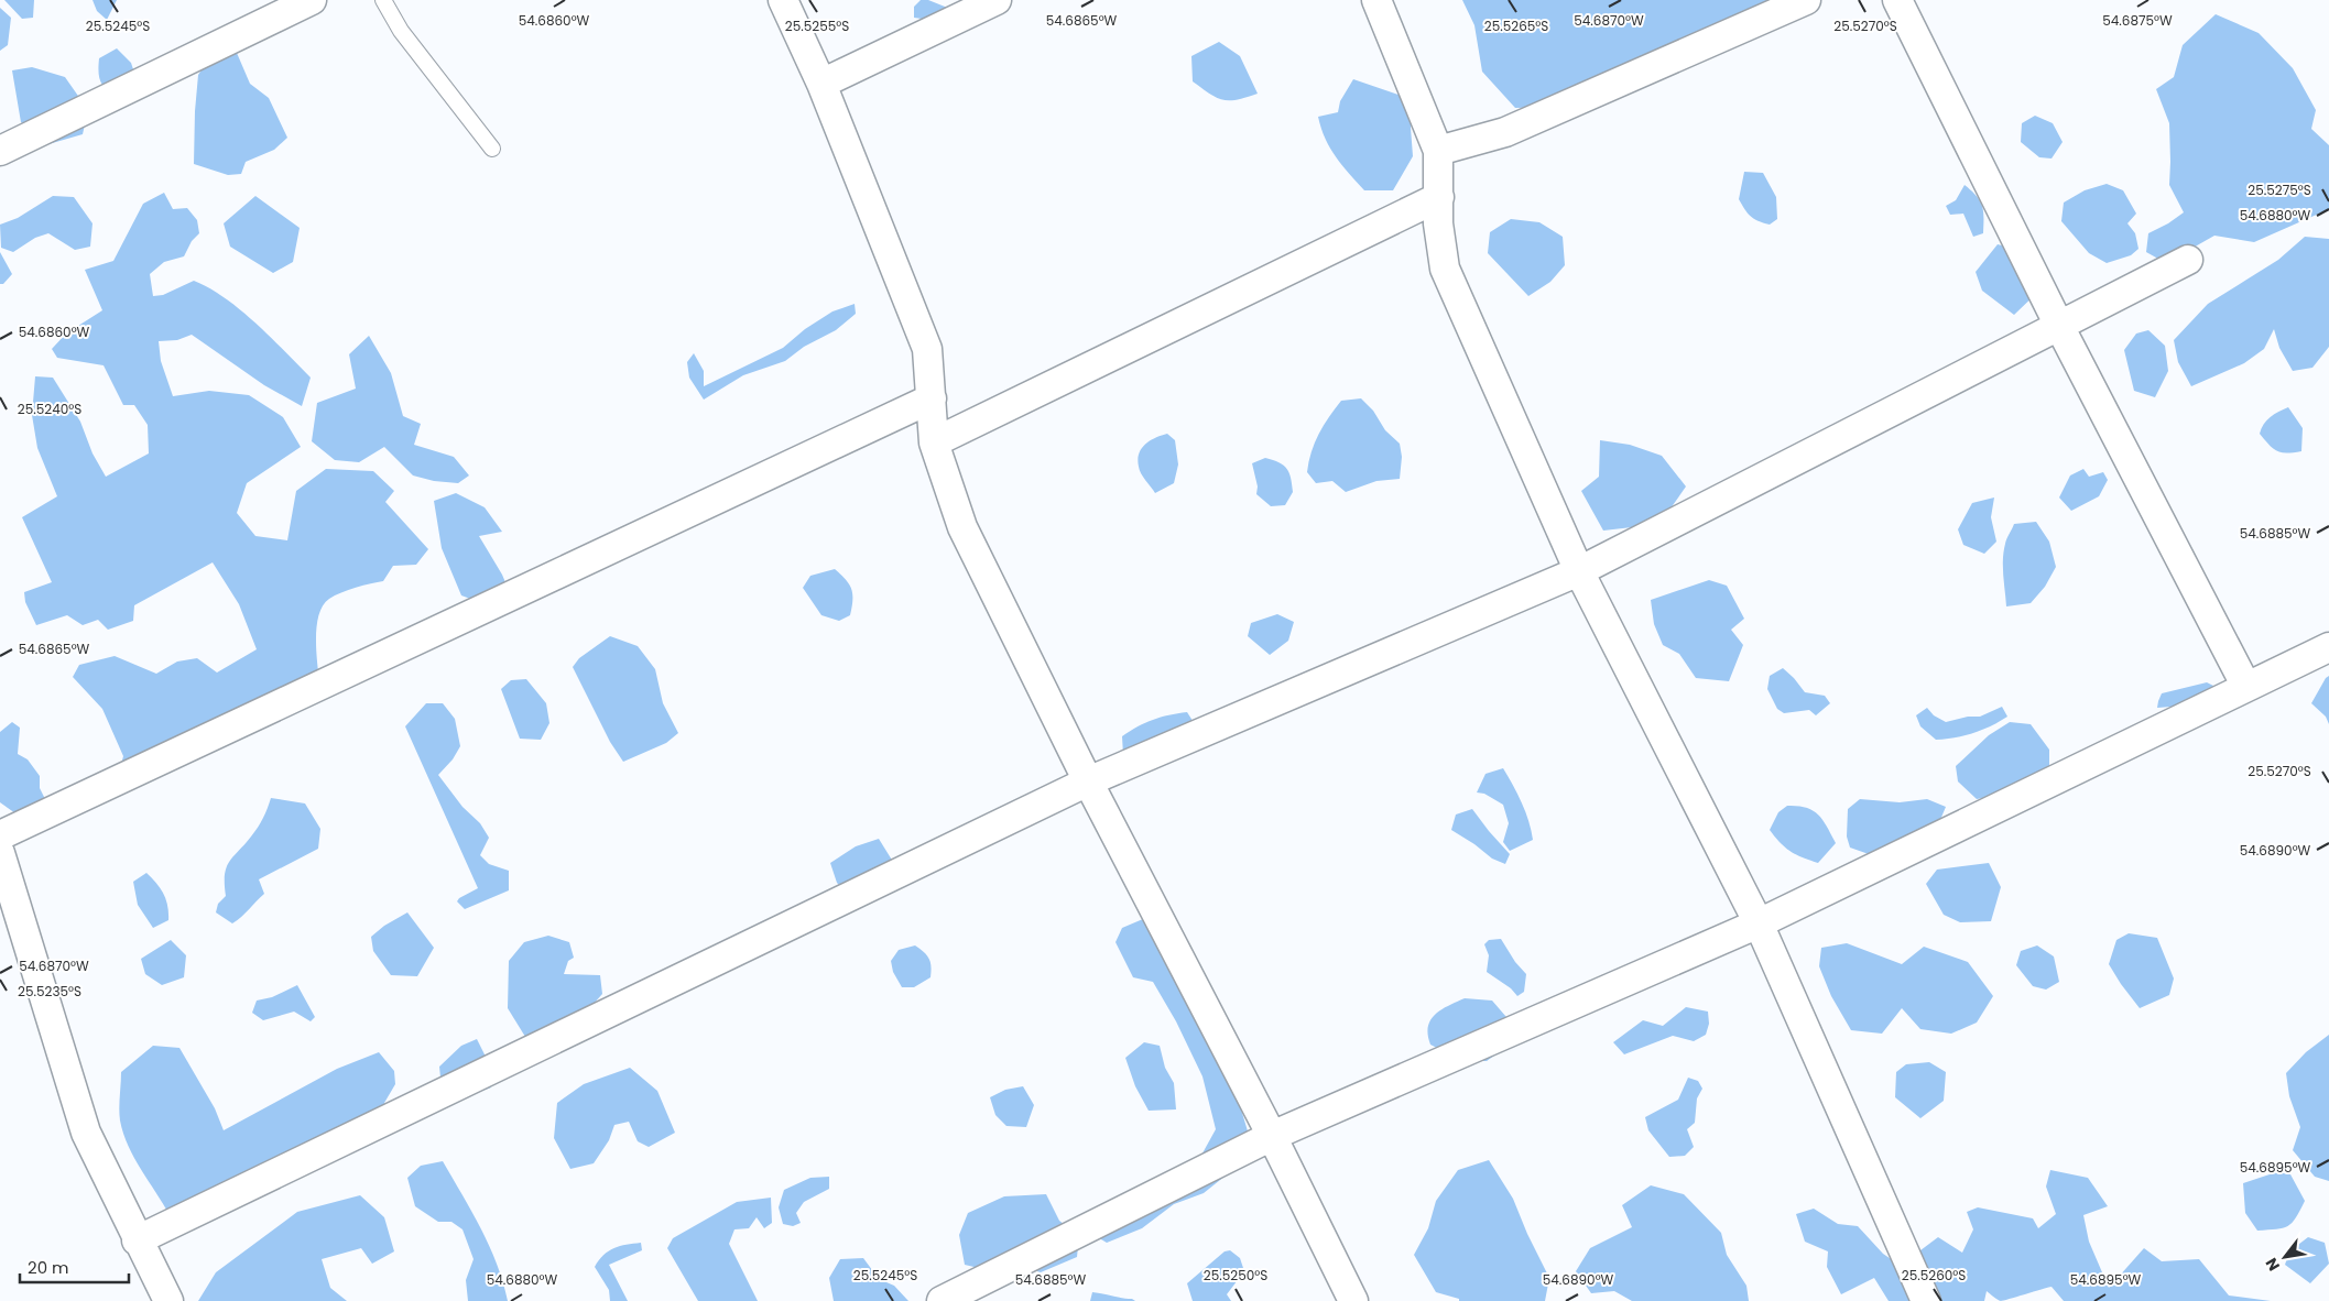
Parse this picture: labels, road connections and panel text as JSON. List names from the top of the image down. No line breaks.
{"scale_bar":"20 m","north":"bottom left","coordinates":["54.6860°W","54.6865°W","54.6870°W","54.6875°W","25.5245°S","25.5255°S","25.5265°S","25.5270°S","25.5275°S","54.6880°W","25.5240°S","54.6885°W","54.6890°W","25.5235°S","54.6895°W","25.5250°S","25.5260°S"]}
